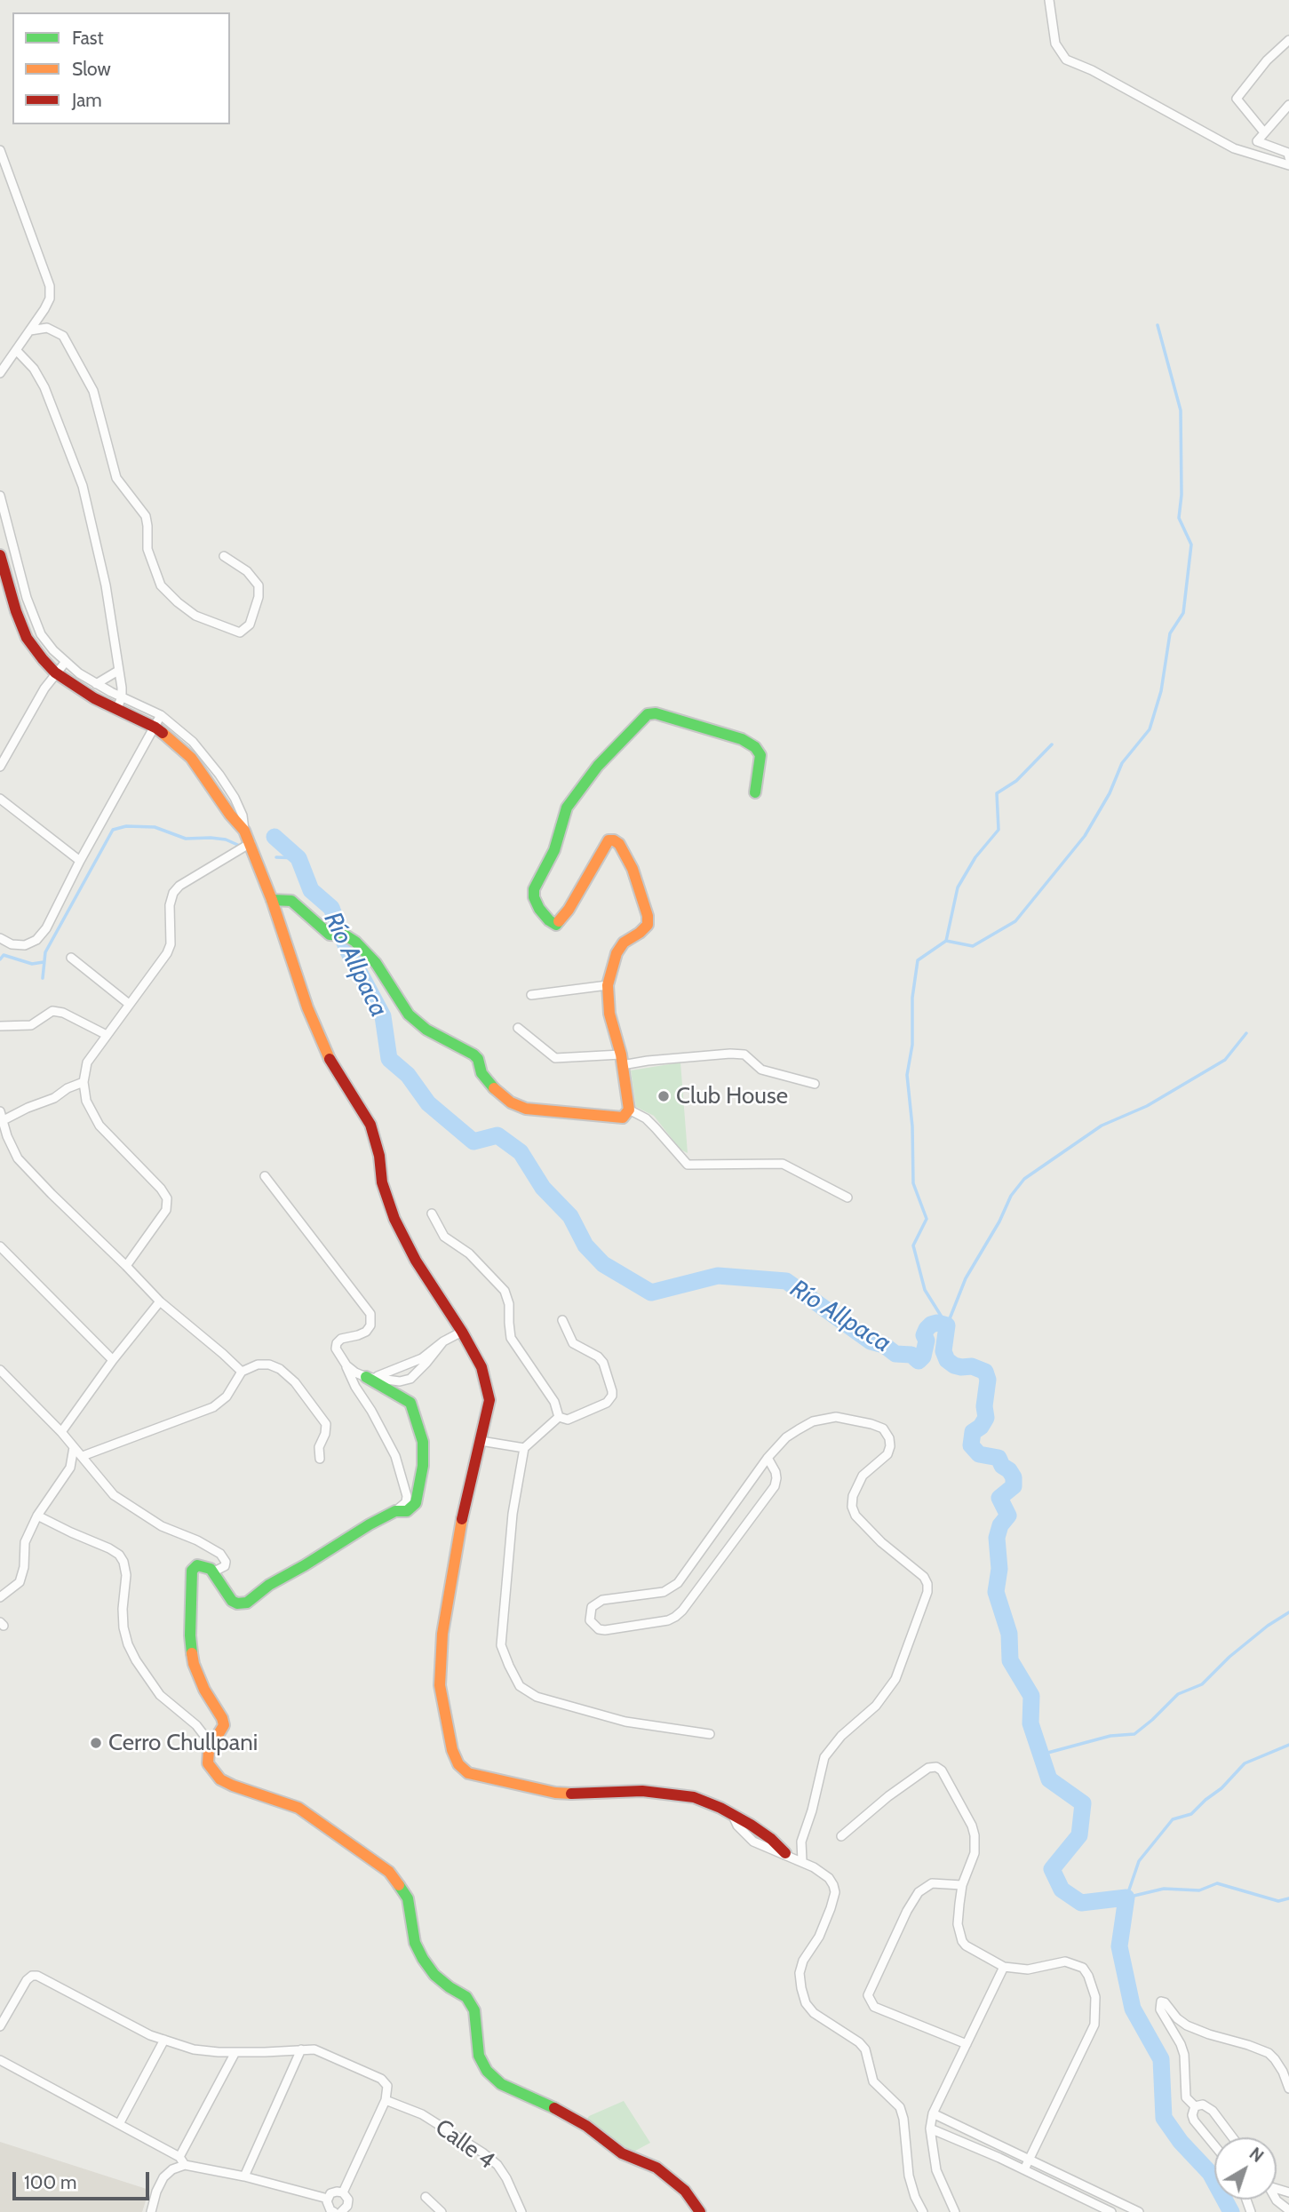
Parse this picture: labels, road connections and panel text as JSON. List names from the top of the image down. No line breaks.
{"streets":{"street":["Calle 4"]},"water":["Río Allpaca"],"places":["Club House","Cerro Chullpani"],"legend":["Fast","Slow","Jam"],"scale_bar":"100 m","north":"top right"}
